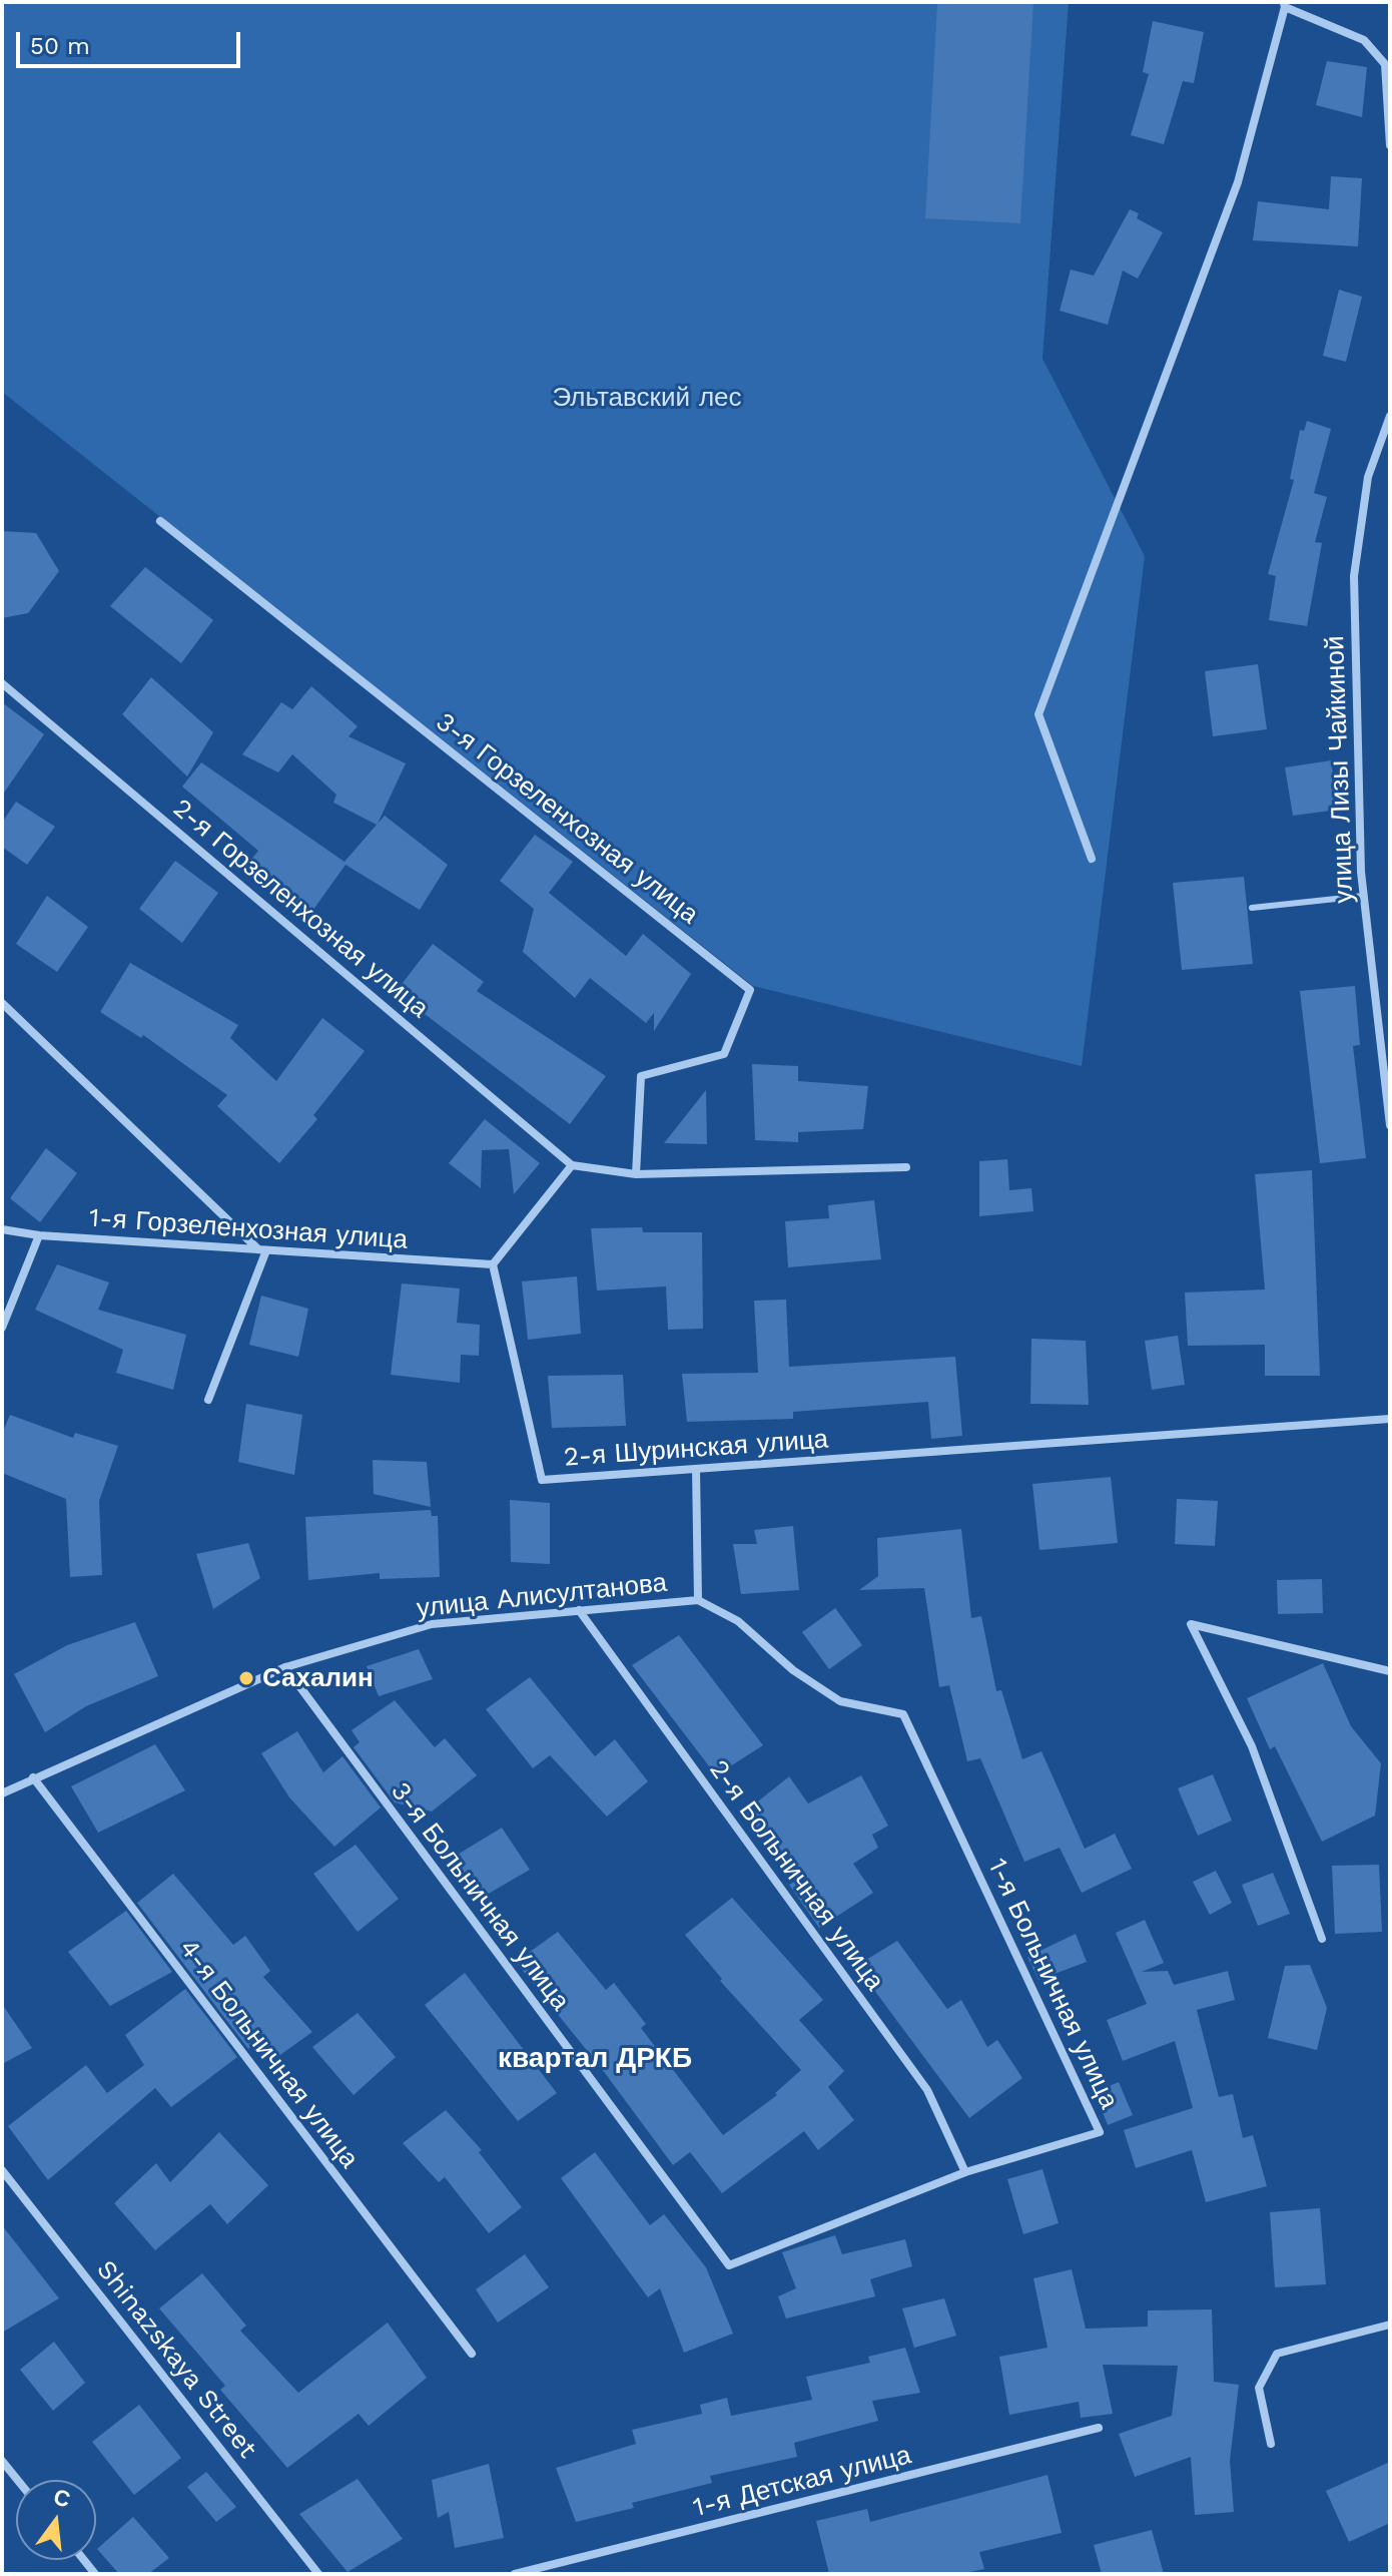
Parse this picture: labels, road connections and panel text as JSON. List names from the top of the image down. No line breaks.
{"streets":{"street":["улица Лизы Чайкиной","3-я Горзеленхозная улица","2-я Горзеленхозная улица","1-я Горзеленхозная улица","2-я Шуринская улица","улица Алисултанова","2-я Больничная улица","3-я Больничная улица","1-я Больничная улица","4-я Больничная улица","Shinazskaya Street","1-я Детская улица"]},"crossings":[["1-я Горзеленхозная улица","2-я Шуринская улица"],["2-я Шуринская улица","улица Алисултанова"],["улица Алисултанова","2-я Больничная улица"],["улица Алисултанова","3-я Больничная улица"],["улица Алисултанова","1-я Больничная улица"],["улица Алисултанова","4-я Больничная улица"],["2-я Больничная улица","1-я Больничная улица"],["3-я Больничная улица","1-я Больничная улица"]],"districts":["квартал ДРКБ"],"parks":["Эльтавский лес"],"places":["Сахалин"],"scale_bar":"50 m","north":"top"}
